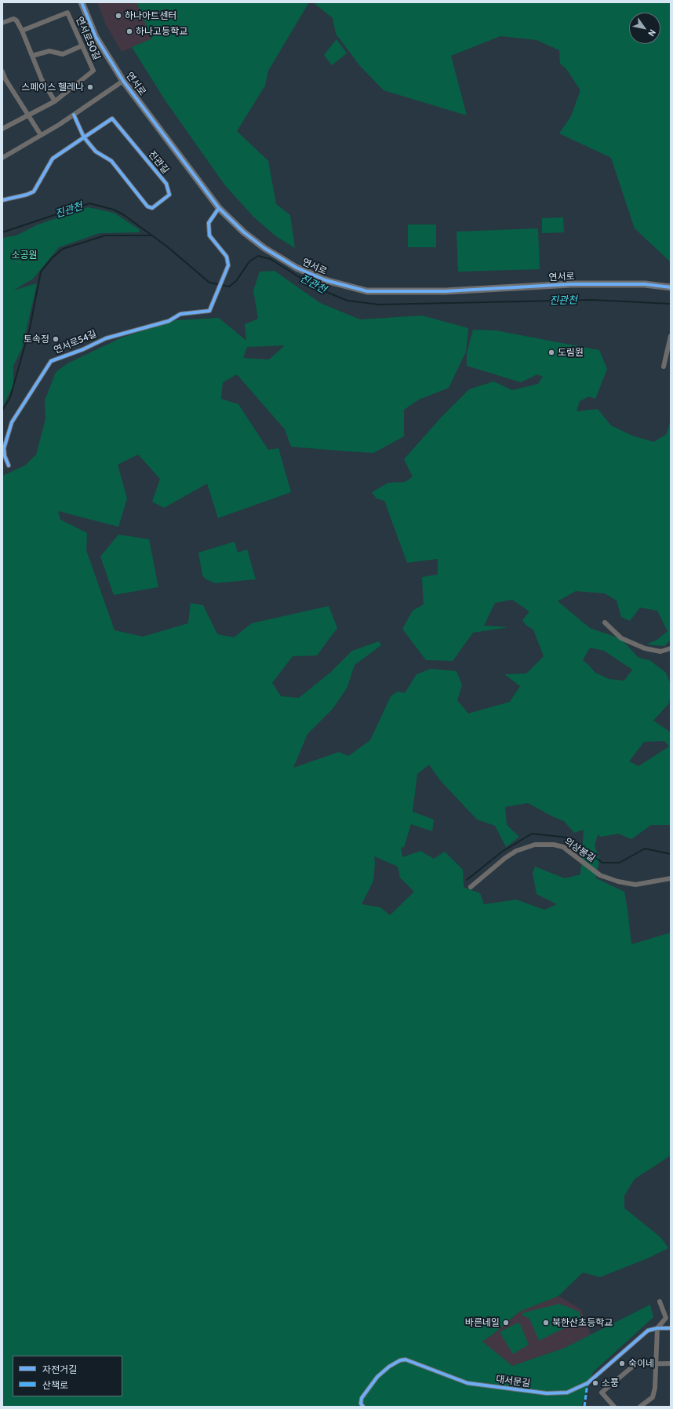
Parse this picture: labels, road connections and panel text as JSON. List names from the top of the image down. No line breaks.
{"streets":{"main road":["연서로"],"street":["연서로50길","진관길","연서로54길","의상봉길","대서문길"]},"crossings":[["연서로","연서로54길"]],"water":["진관천"],"parks":["소공원"],"places":["하나아트센터","하나고등학교","스페이스 헬레나","토속정","도림원","바른네일","북한산초등학교","숙이네","소풍"],"legend":["자전거길","산책로"],"north":"bottom right"}
